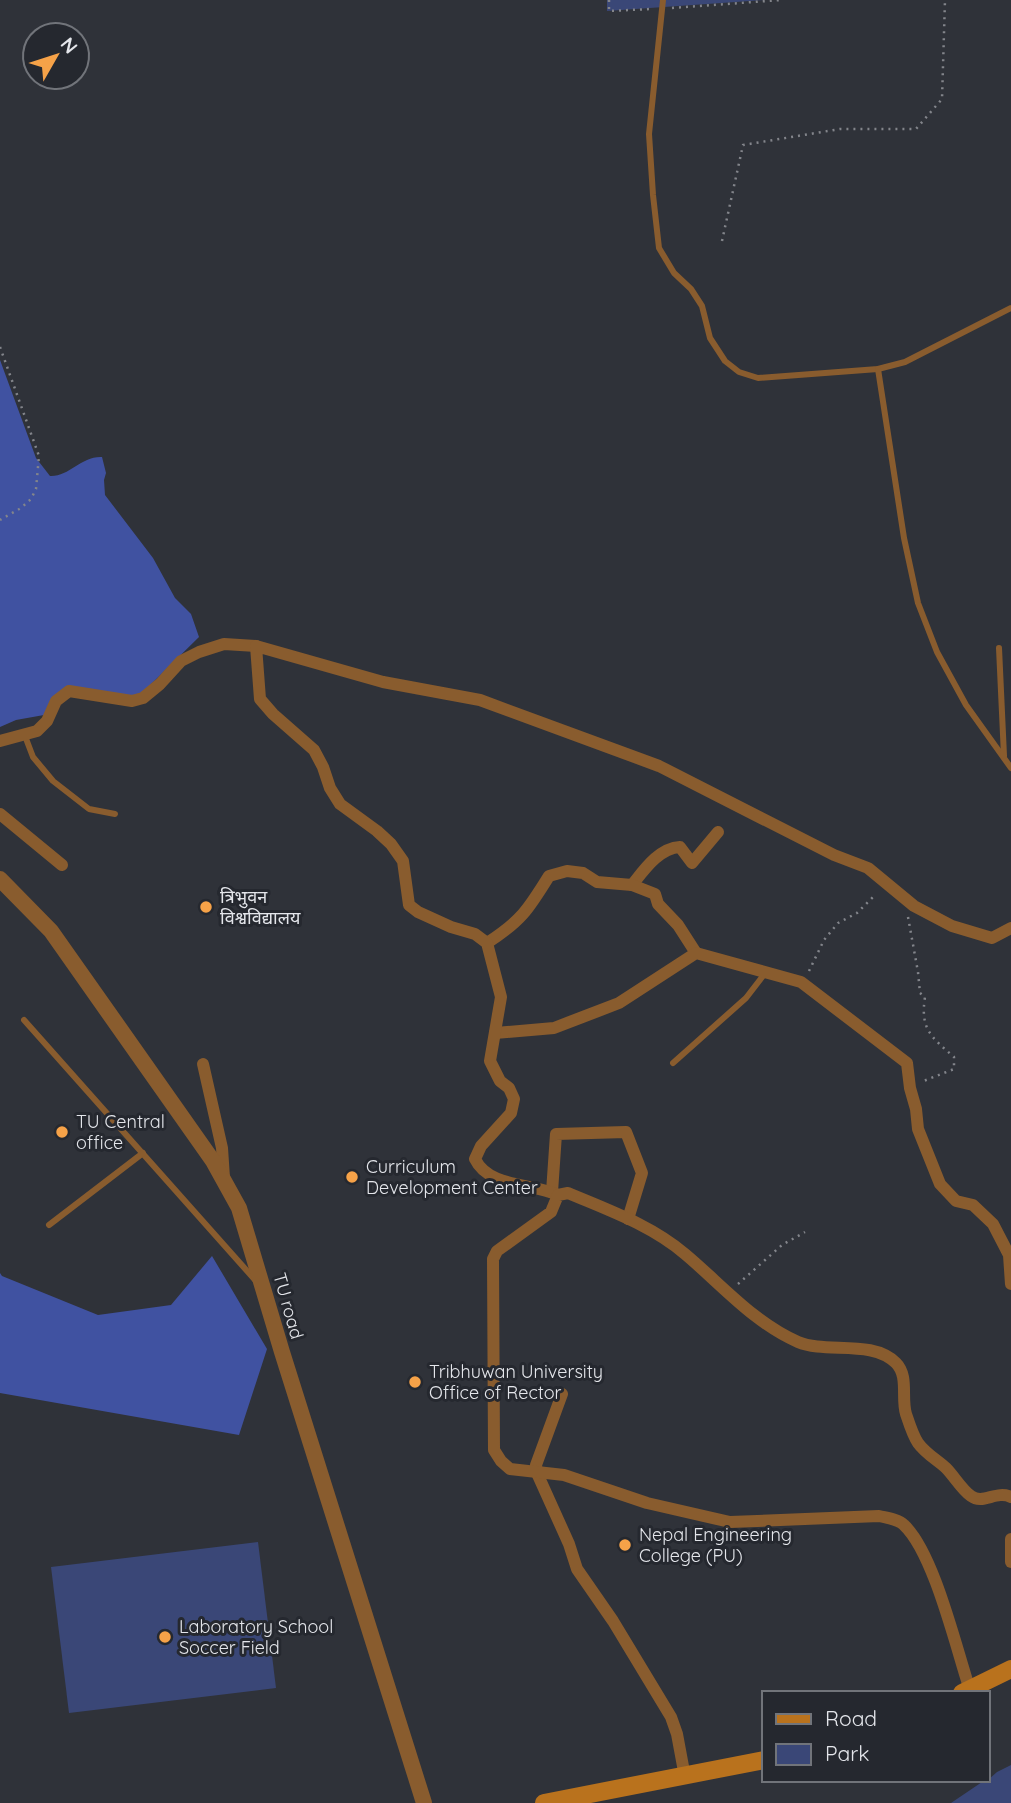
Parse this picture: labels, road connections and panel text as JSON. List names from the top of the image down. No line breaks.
{"streets":{"street":["TU road"]},"places":["त्रिभुवन विश्वविद्यालय","TU Central office","Curriculum Development Center","Tribhuwan University Office of Rector","Nepal Engineering College (PU)","Laboratory School Soccer Field"],"legend":["Road","Park"],"north":"top right"}
